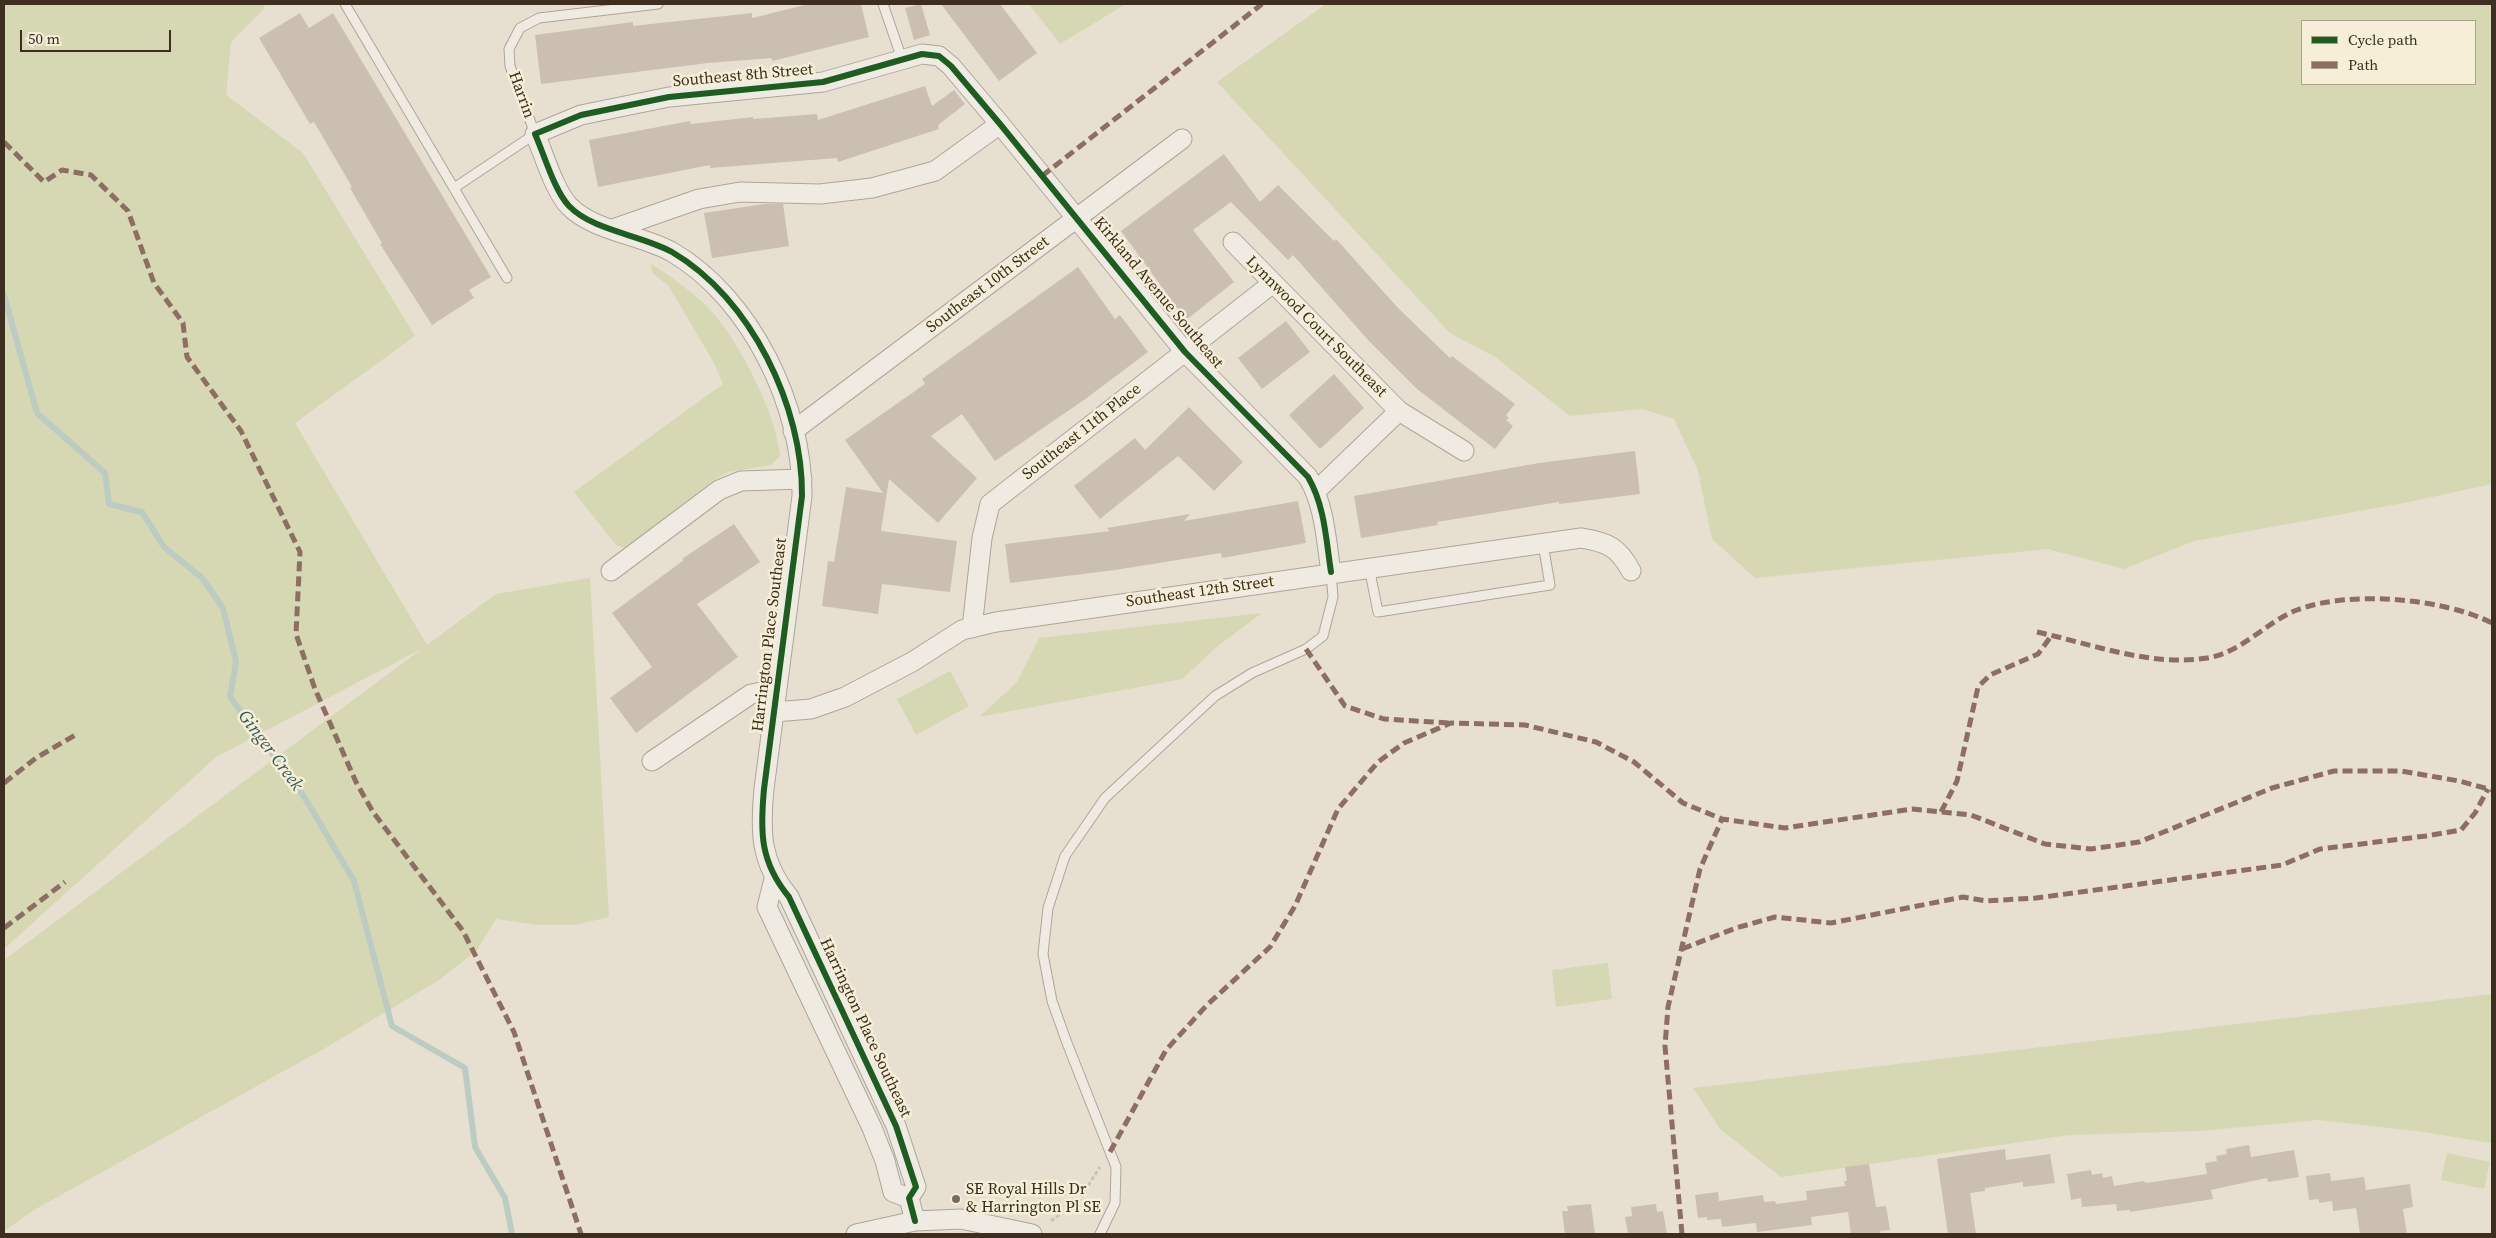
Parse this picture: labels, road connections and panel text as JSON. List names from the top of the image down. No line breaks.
{"streets":{"street":["Southeast 8th Street","Southeast 10th Street","Kirkland Avenue Southeast","Lynnwood Court Southeast","Southeast 11th Place","Southeast 12th Street","Harrington Place Southeast"],"lane":["Harrin"]},"crossings":[["Southeast 8th Street","Harrin"],["Southeast 8th Street","Kirkland Avenue Southeast"],["Southeast 8th Street","Harrington Place Southeast"],["Harrin","Harrington Place Southeast"],["Southeast 10th Street","Kirkland Avenue Southeast"],["Southeast 10th Street","Harrington Place Southeast"],["Kirkland Avenue Southeast","Lynnwood Court Southeast"],["Kirkland Avenue Southeast","Southeast 11th Place"],["Kirkland Avenue Southeast","Southeast 12th Street"],["Lynnwood Court Southeast","Southeast 11th Place"],["Southeast 11th Place","Southeast 12th Street"],["Southeast 12th Street","Harrington Place Southeast"]],"water":["Ginger Creek"],"places":["SE Royal Hills Dr & Harrington Pl SE"],"legend":["Cycle path","Path"],"scale_bar":"50 m"}
